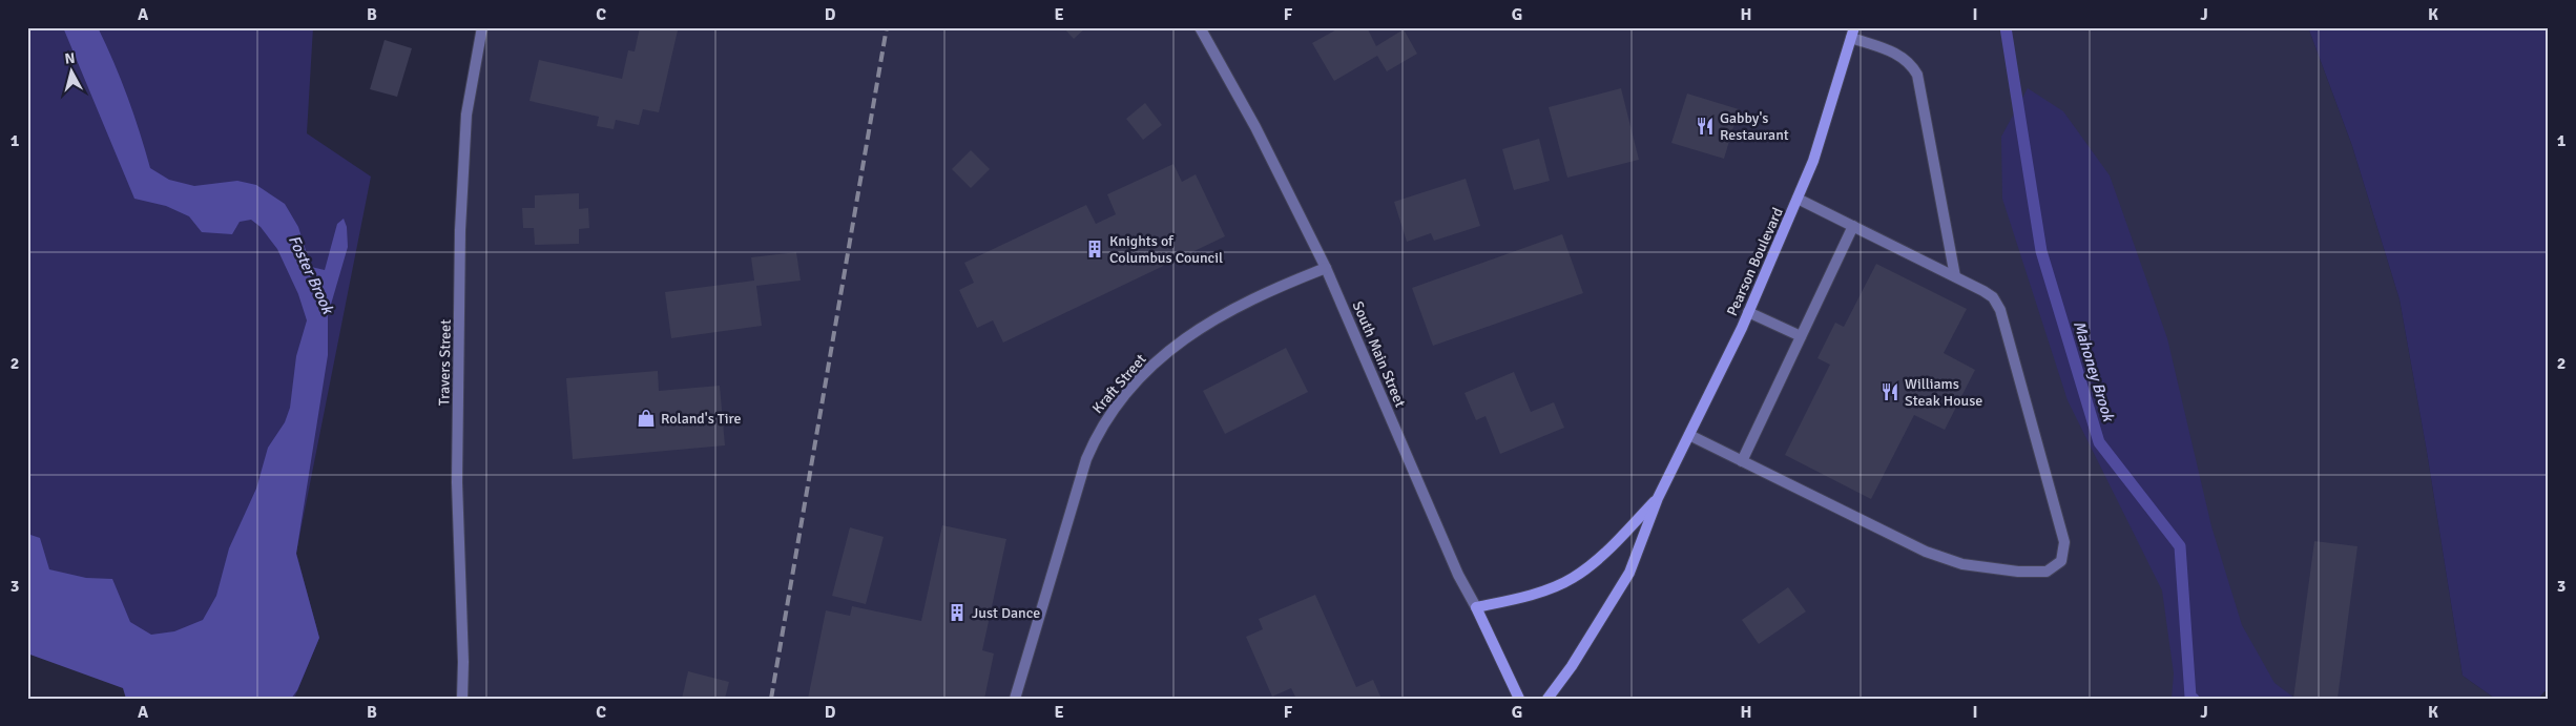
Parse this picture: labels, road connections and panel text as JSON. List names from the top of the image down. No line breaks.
{"streets":{"street":["Pearson Boulevard","South Main Street","Travers Street","Kraft Street"]},"crossings":[["Pearson Boulevard","South Main Street"],["South Main Street","Kraft Street"]],"water":["Foster Brook","Mahoney Brook"],"places":{"restaurant":["Gabby's Restaurant","Williams Steak House"],"building":["Knights of Columbus Council","Just Dance"],"shop":["Roland's Tire"]},"north":"top","grid":{"columns":["A","B","C","D","E","F","G","H","I","J","K"],"rows":["1","2","3"]}}
